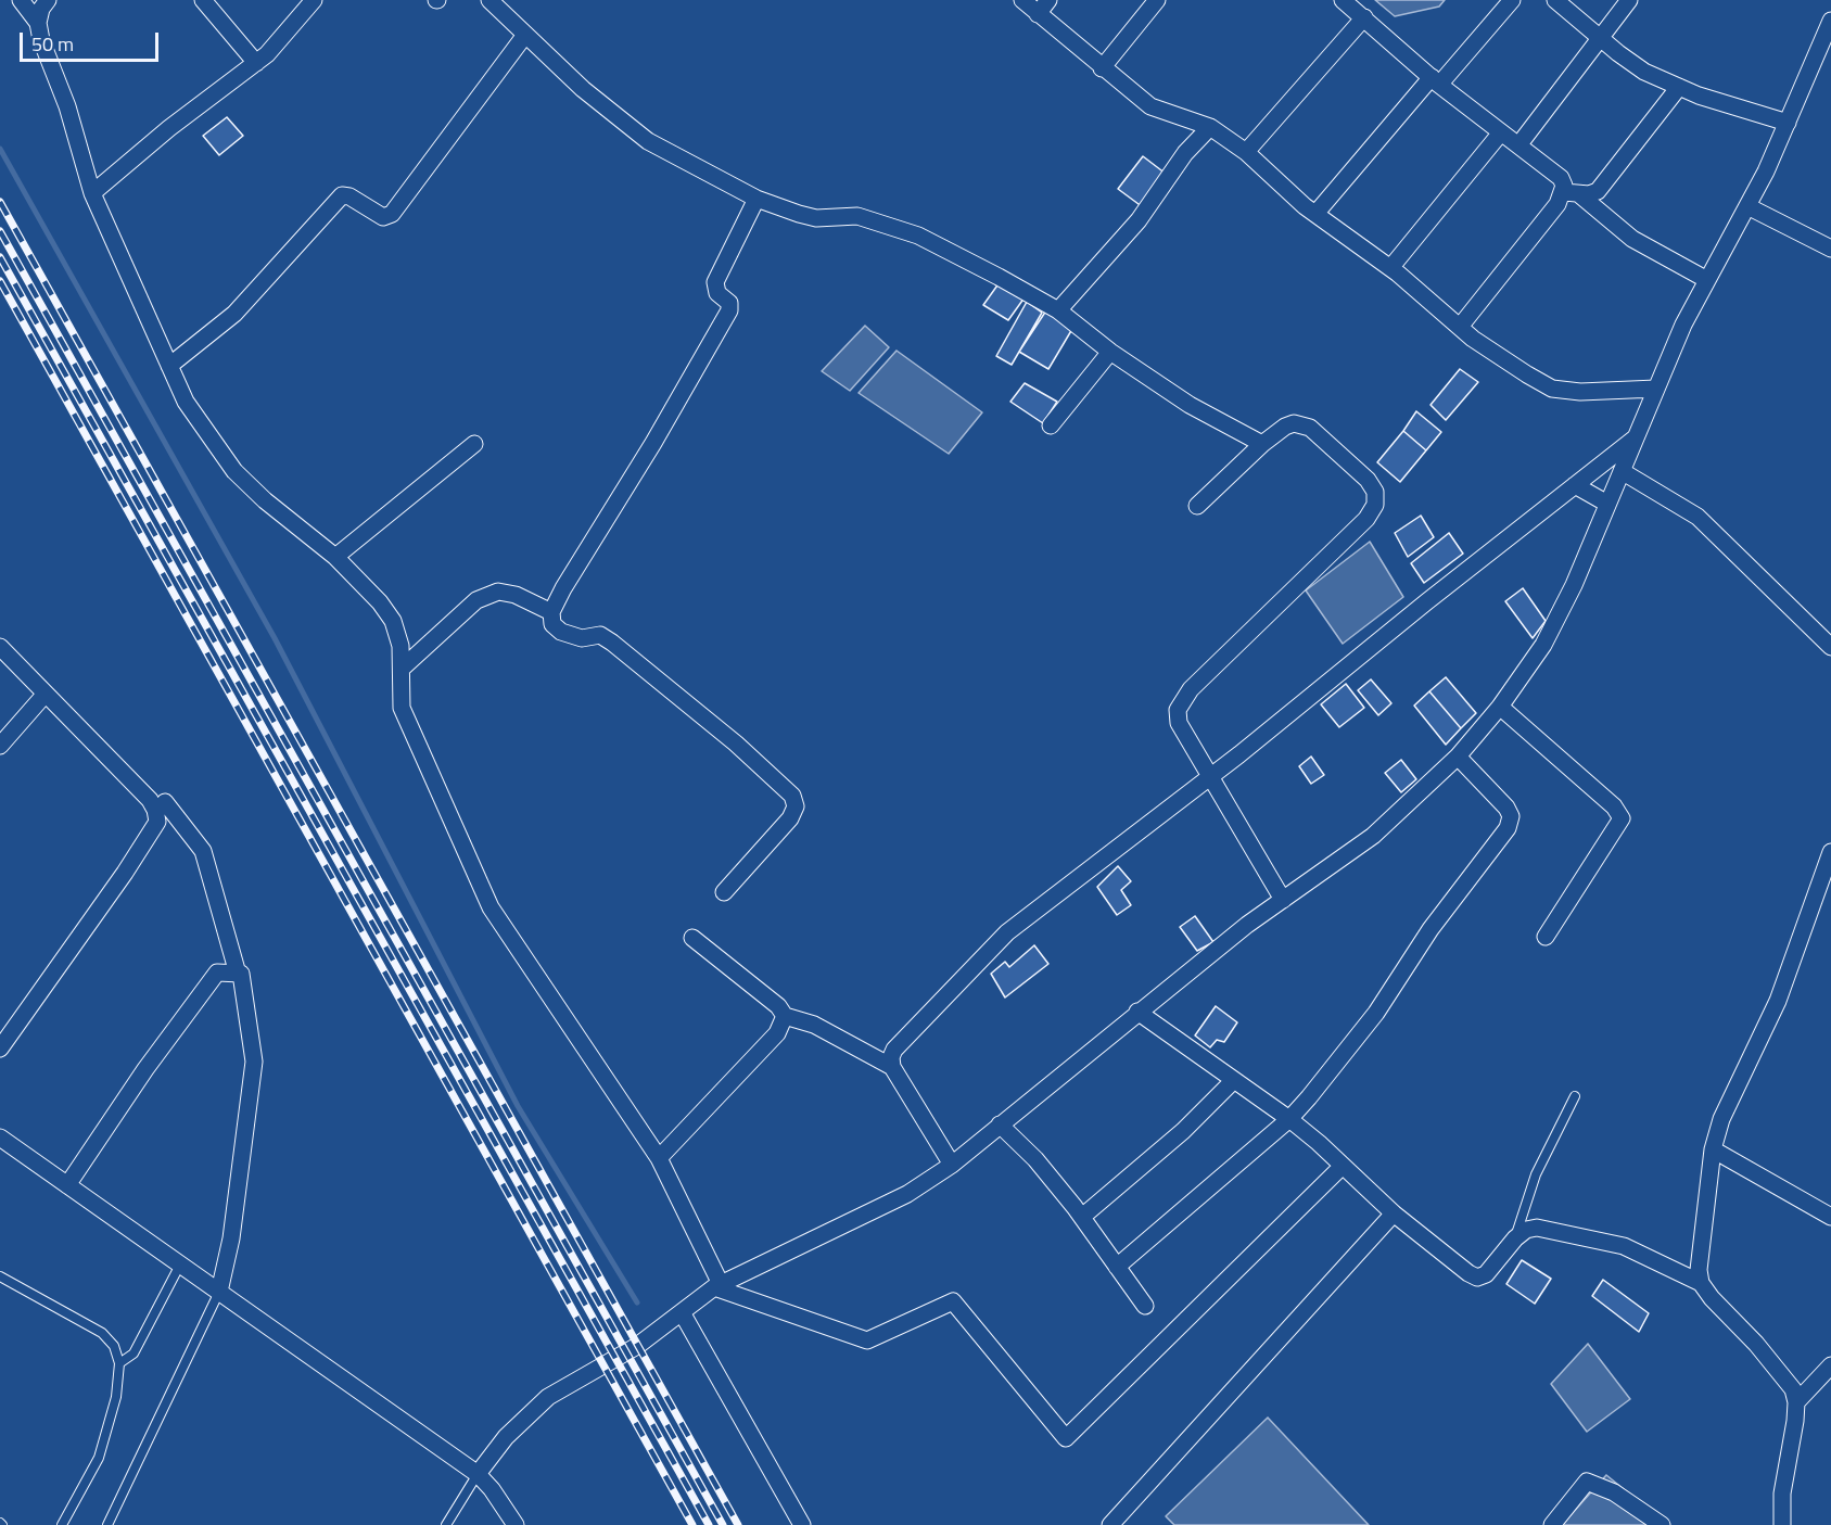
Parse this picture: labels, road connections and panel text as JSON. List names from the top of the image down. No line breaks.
{"scale_bar":"50 m"}
